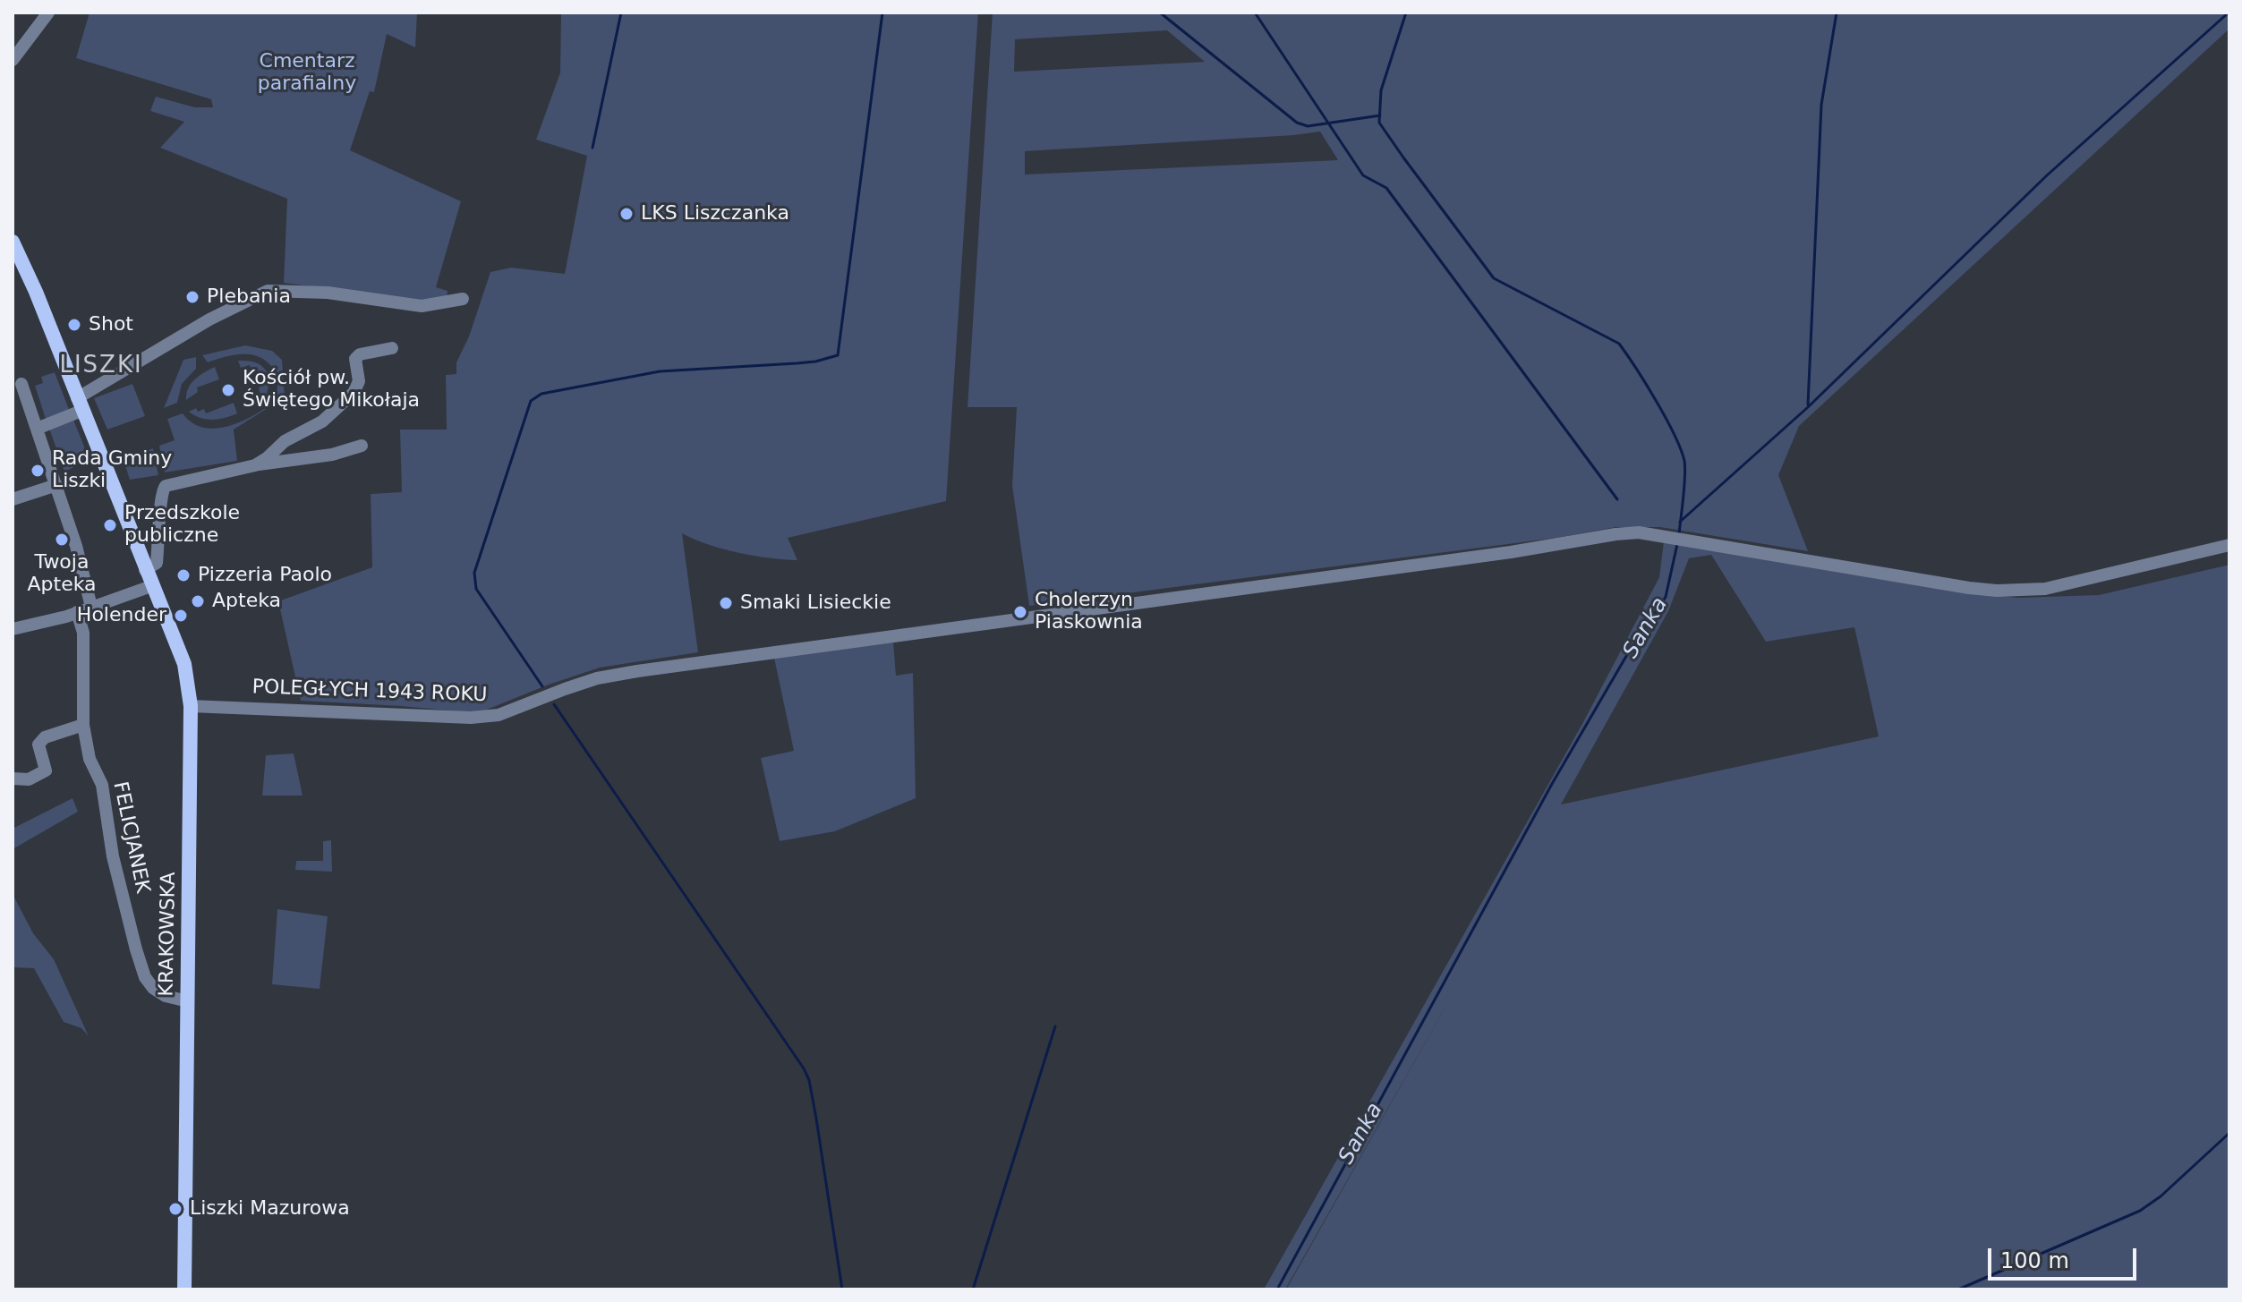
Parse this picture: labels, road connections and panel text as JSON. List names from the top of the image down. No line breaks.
{"streets":{"main road":["KRAKOWSKA"],"street":["POLEGŁYCH 1943 ROKU","FELICJANEK"]},"crossings":[["POLEGŁYCH 1943 ROKU","KRAKOWSKA"],["FELICJANEK","KRAKOWSKA"]],"districts":["LISZKI"],"water":["Sanka"],"parks":["Cmentarz parafialny"],"places":["LKS Liszczanka","Plebania","Shot","Kościół pw. Świętego Mikołaja","Rada Gminy Liszki","Przedszkole publiczne","Twoja Apteka","Pizzeria Paolo","Apteka","Smaki Lisieckie","Cholerzyn Piaskownia","Holender","Liszki Mazurowa"],"scale_bar":"100 m"}
